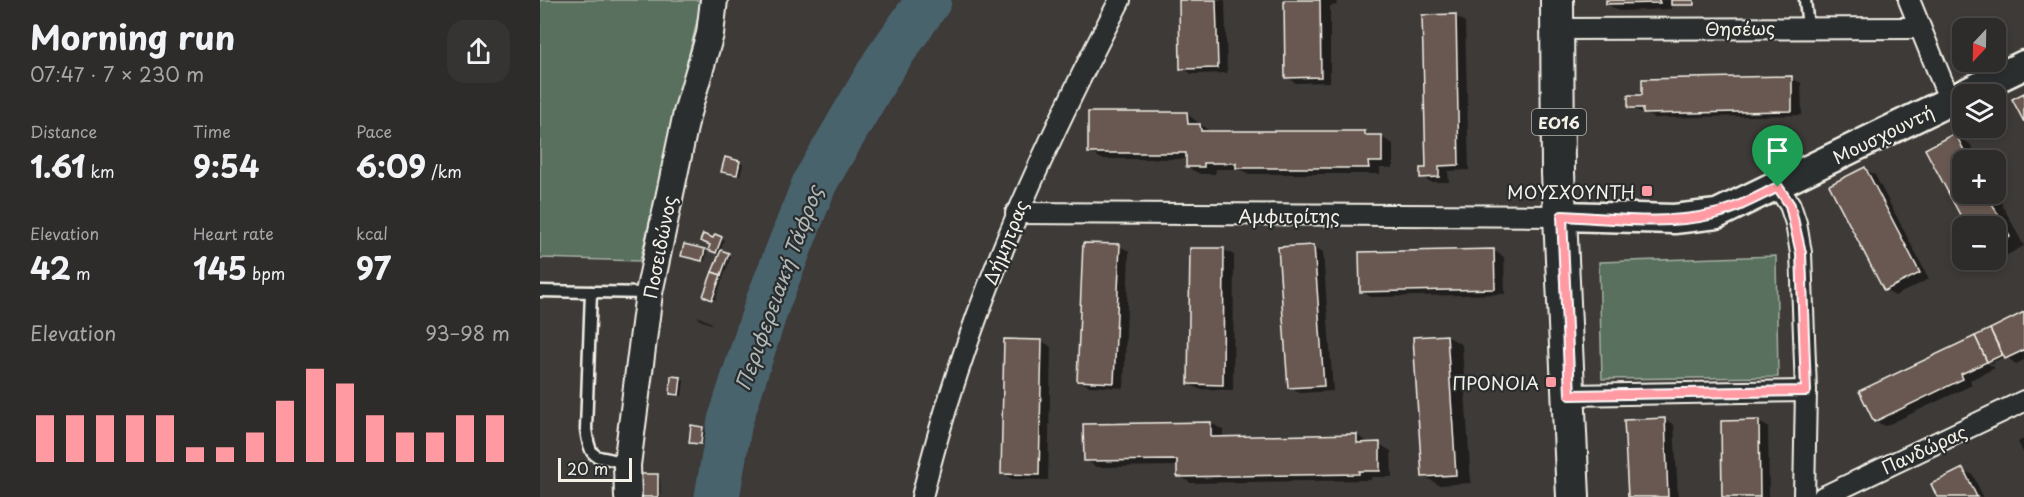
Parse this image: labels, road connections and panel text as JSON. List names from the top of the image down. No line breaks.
{"streets":{"main road":["ΕΟ16","Μουσχουντή"],"street":["Θησέως","Αμφιτρίτης","Δήμητρας","Ποσειδώνος","Πανδώρας"]},"crossings":[["Θησέως","ΕΟ16"],["ΕΟ16","Μουσχουντή"],["ΕΟ16","Αμφιτρίτης"],["Μουσχουντή","Αμφιτρίτης"],["Αμφιτρίτης","Δήμητρας"]],"water":["Περιφερειακή Τάφρος"],"places":{"transit":["ΜΟΥΣΧΟΥΝΤΗ","ΠΡΟΝΟΙΑ"]},"scale_bar":"20 m","north":"bottom","page":{"heading":["Morning run","07:47 · 7 × 230 m"],"map_buttons":["+","−"],"stats":[["Distance","1.61 km"],["Time","9:54"],["Pace","6:09 /km"],["Elevation","42 m"],["Heart rate","145 bpm"],["kcal","97"]],"chart":["Elevation","93–98 m"],"scale":"20 m"}}
